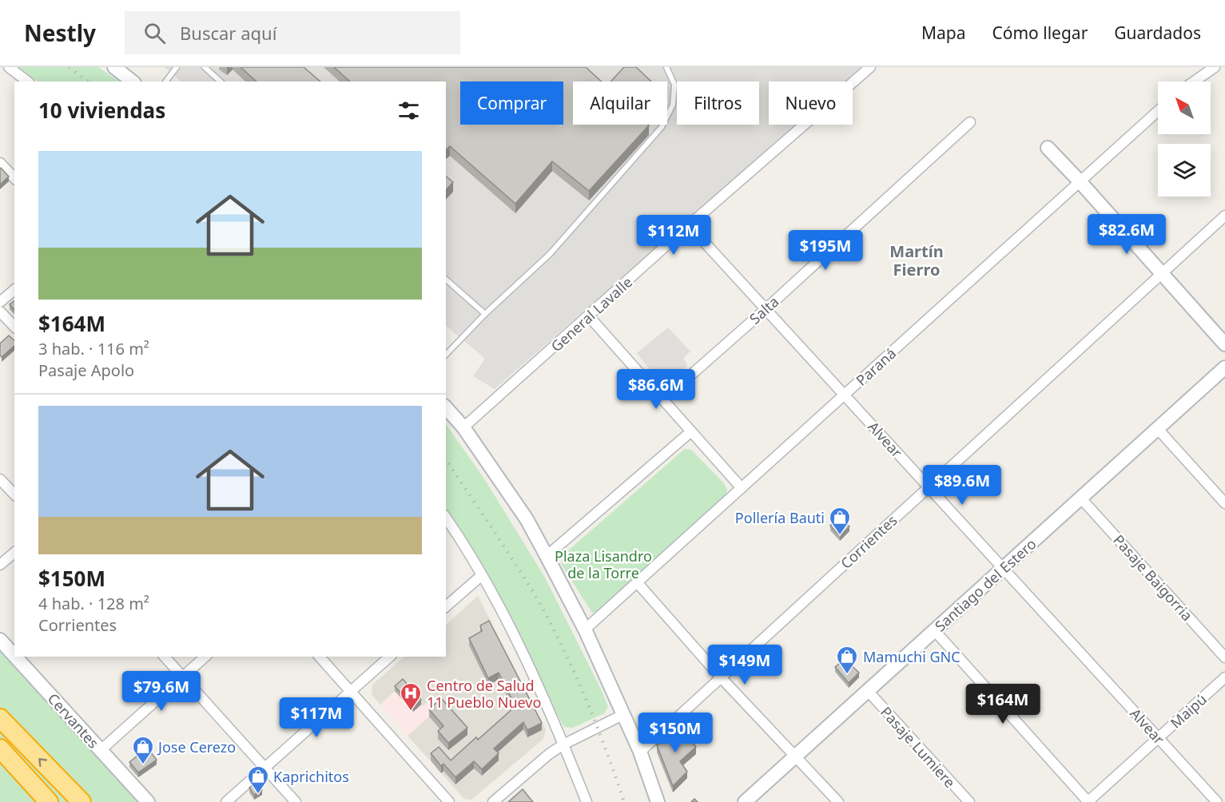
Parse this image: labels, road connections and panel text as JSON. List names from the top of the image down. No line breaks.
{"streets":{"street":["Salta","General Lavalle","Paraná","Alvear","Corrientes","Pasaje Baigorria","Santiago del Estero","Maipú","Cervantes","Pasaje Lumiere"]},"crossings":[["Salta","Alvear"],["General Lavalle","Alvear"],["Paraná","Alvear"],["Alvear","Corrientes"],["Alvear","Santiago del Estero"],["Alvear","Maipú"],["Pasaje Baigorria","Santiago del Estero"],["Santiago del Estero","Pasaje Lumiere"]],"districts":["Martín Fierro"],"parks":["Plaza Lisandro de la Torre"],"places":{"shop":["Pollería Bauti","Mamuchi GNC","Jose Cerezo","Kaprichitos"],"hospital":["Centro de Salud 11 Pueblo Nuevo"]},"north":"top left","page":{"header":"Nestly","search":"Buscar aquí","nav":["Mapa","Cómo llegar","Guardados"],"chip":["Comprar","Alquilar","Filtros","Nuevo"],"heading":"10 viviendas","list":[{"name":"$164M","note":"3 hab. · 116 m² · Pasaje Apolo"},{"name":"$150M","note":"4 hab. · 128 m² · Corrientes"}],"price":["$82.6M","$112M","$195M","$86.6M","$89.6M","$149M","$79.6M","$164M","$117M","$150M"]}}
